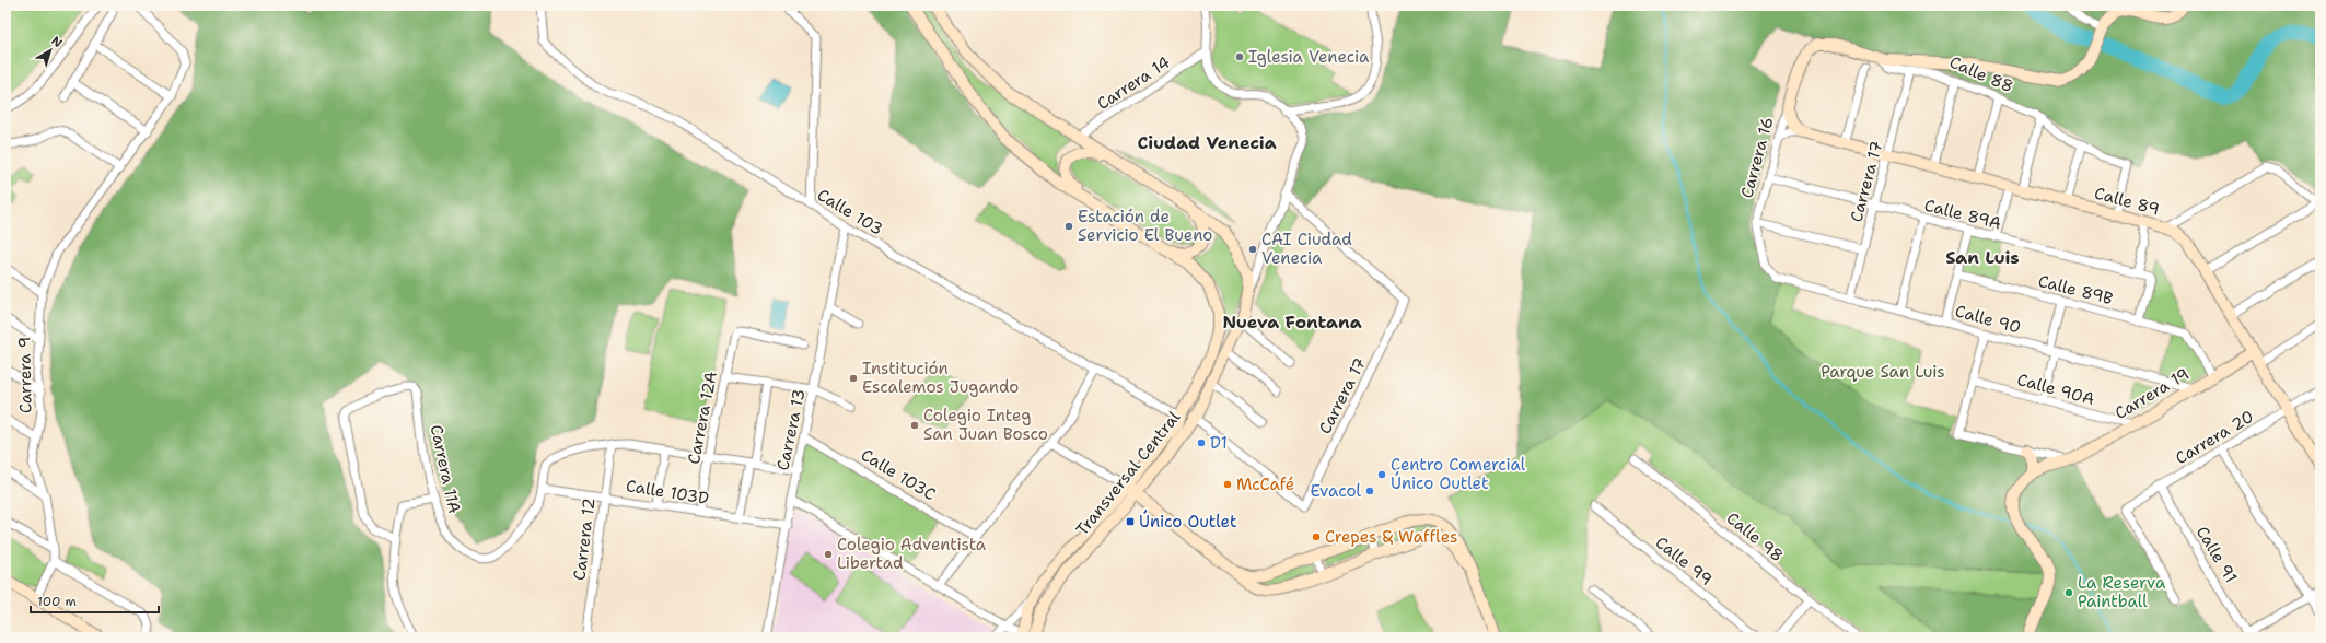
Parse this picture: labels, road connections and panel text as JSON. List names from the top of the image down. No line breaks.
{"streets":{"street":["Calle 88","Carrera 14","Carrera 16","Carrera 17","Calle 89","Calle 103","Calle 89A","Calle 89B","Calle 90","Carrera 9","Calle 90A","Carrera 19","Carrera 12A","Carrera 13","Carrera 20","Carrera 11A","Transversal Central","Calle 103C","Calle 103D","Calle 98","Carrera 12","Calle 91","Calle 99"]},"crossings":[["Calle 88","Carrera 16"],["Calle 88","Carrera 17"],["Calle 88","Calle 89"],["Carrera 14","Transversal Central"],["Carrera 16","Calle 89"],["Carrera 16","Calle 89A"],["Carrera 16","Calle 90"],["Carrera 17","Calle 89"],["Carrera 17","Calle 89A"],["Carrera 17","Calle 90"],["Carrera 17","Transversal Central"],["Calle 89","Carrera 19"],["Calle 89","Carrera 20"],["Calle 103","Carrera 13"],["Calle 103","Transversal Central"],["Calle 89A","Calle 89B"],["Calle 89B","Carrera 19"],["Calle 90","Carrera 19"],["Calle 90A","Carrera 19"],["Carrera 12A","Calle 103D"],["Carrera 13","Calle 103C"],["Carrera 13","Calle 103D"],["Carrera 20","Calle 91"],["Carrera 11A","Calle 103D"],["Calle 103D","Carrera 12"]],"districts":["Ciudad Venecia","San Luis","Nueva Fontana"],"parks":["Parque San Luis"],"places":{"other":["Iglesia Venecia","Estación de Servicio El Bueno","CAI Ciudad Venecia","Institución Escalemos Jugando","Colegio Integ San Juan Bosco","D1","Centro Comercial Único Outlet","McCafé","Evacol","Crepes & Waffles","Colegio Adventista Libertad","La Reserva Paintball"],"transit":["Único Outlet"]},"scale_bar":"100 m","north":"top right"}
